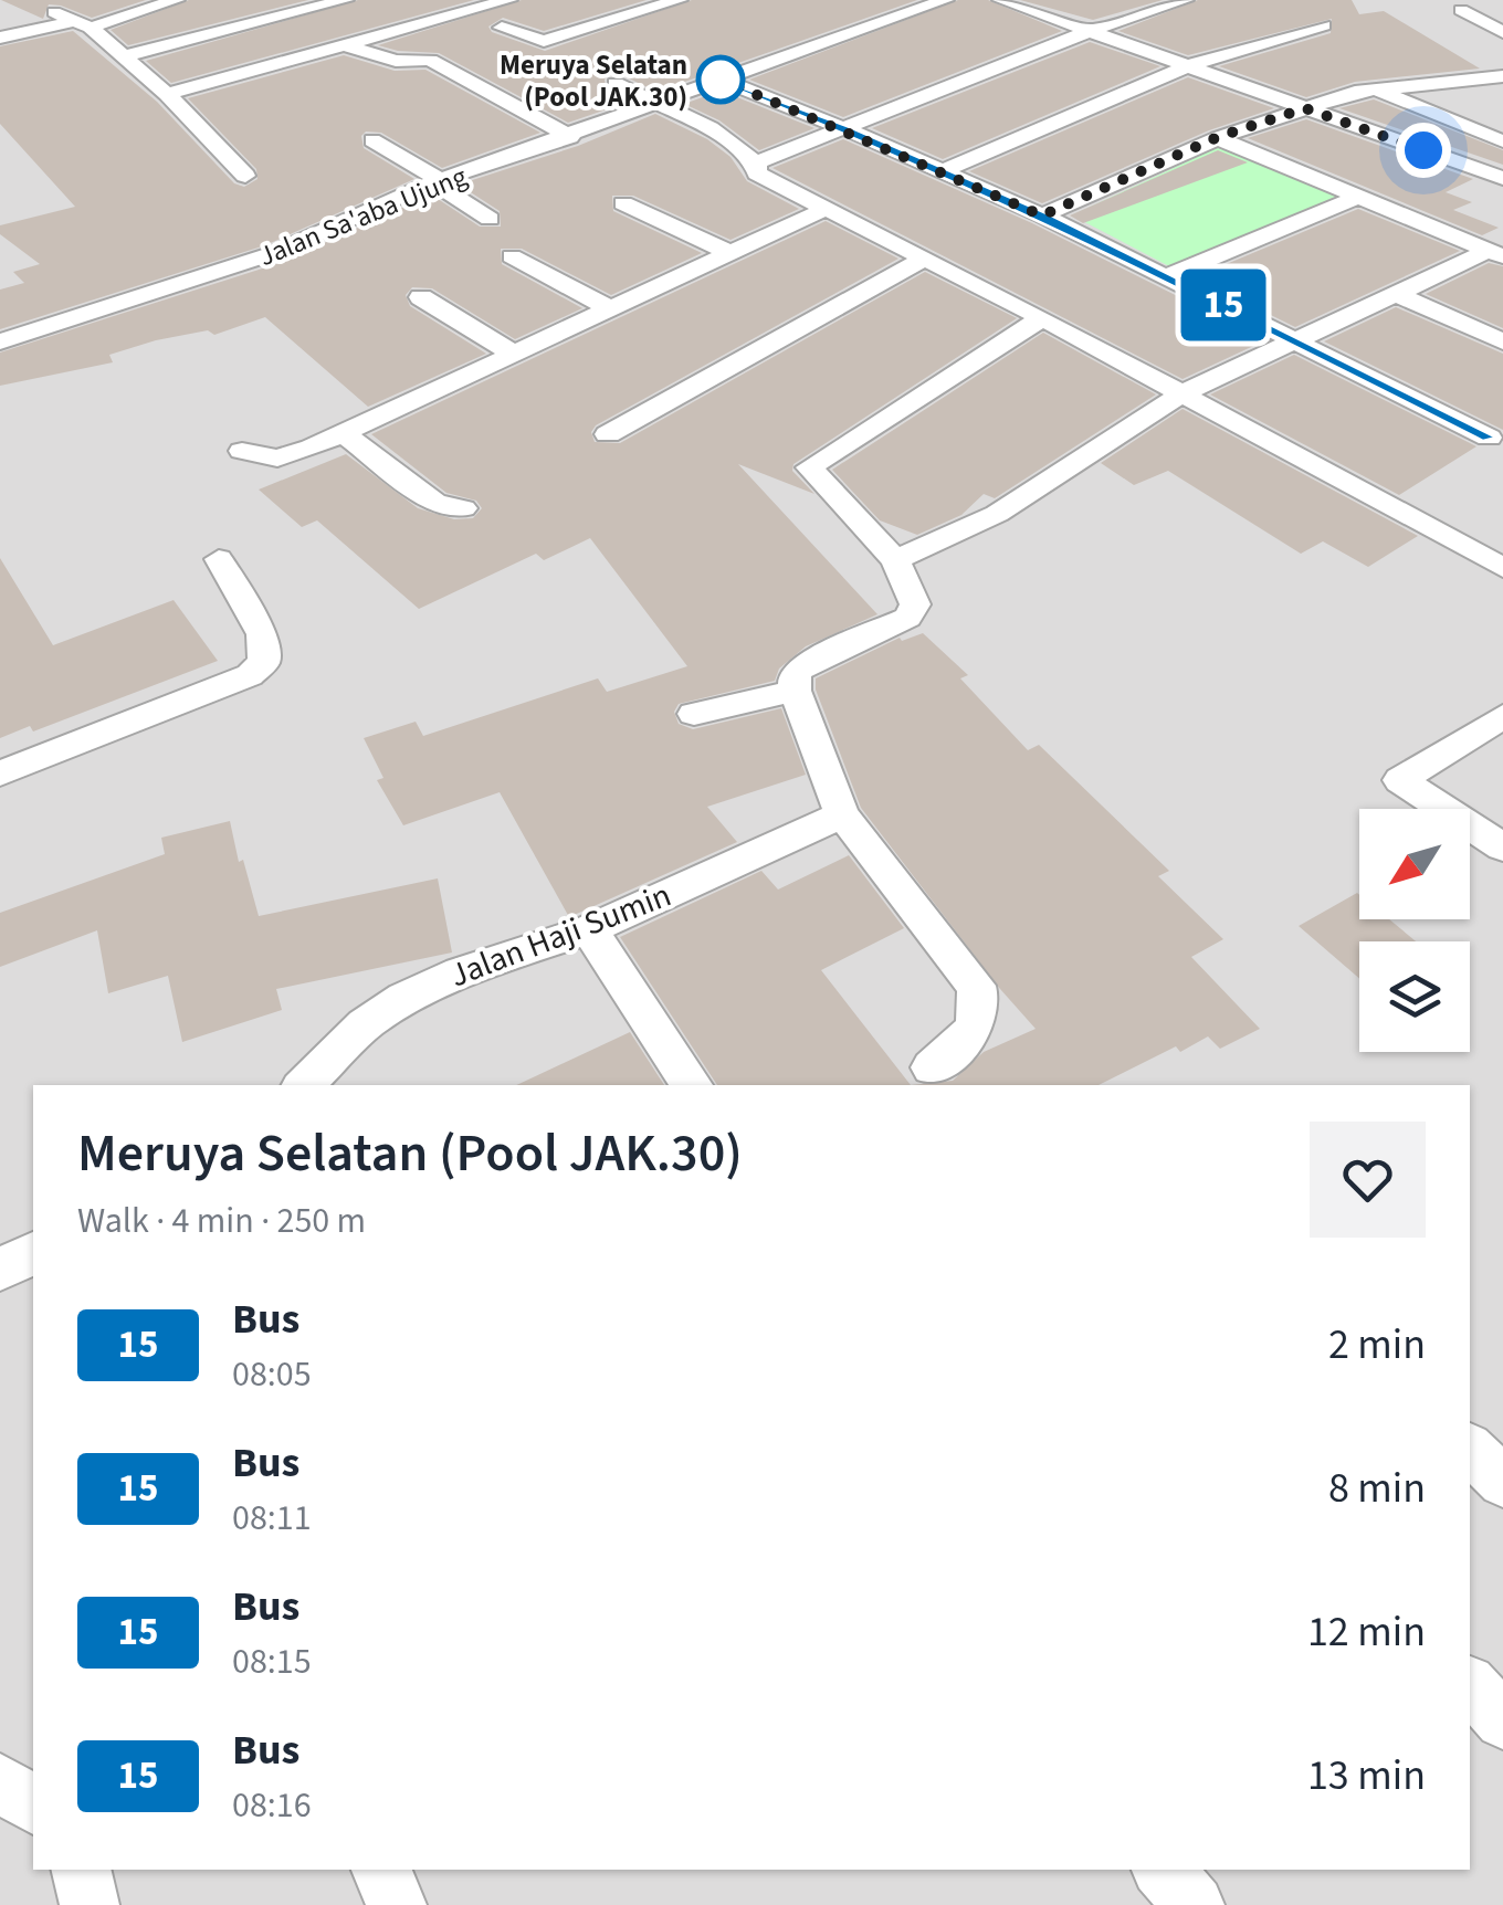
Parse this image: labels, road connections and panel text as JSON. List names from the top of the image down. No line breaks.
{"streets":{"street":["Jalan Sa'aba Ujung","Jalan Haji Sumin"]},"places":["Meruya Selatan (Pool JAK.30)"],"lines":["bus line 15"],"north":"bottom left","page":{"on_map":"15","heading":["Meruya Selatan (Pool JAK.30)","Walk · 4 min · 250 m"],"list":[{"mark":"15","name":"Bus","note":"08:05","value":"2 min"},{"mark":"15","name":"Bus","note":"08:11","value":"8 min"},{"mark":"15","name":"Bus","note":"08:15","value":"12 min"},{"mark":"15","name":"Bus","note":"08:16","value":"13 min"}]}}
